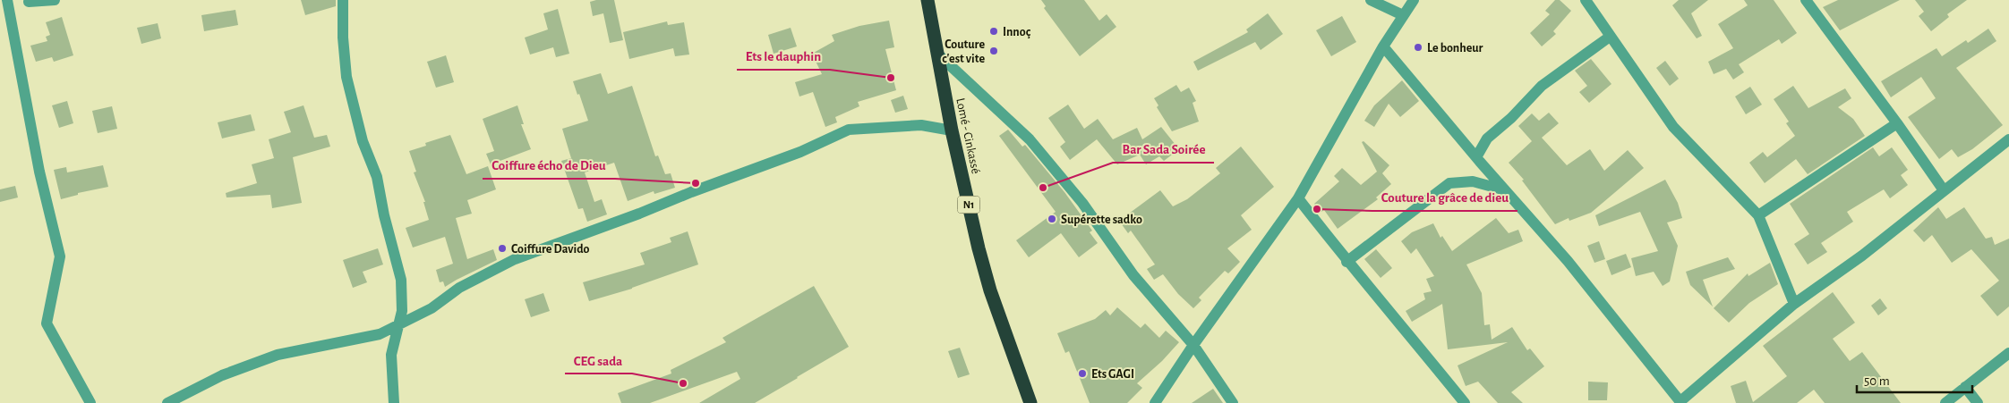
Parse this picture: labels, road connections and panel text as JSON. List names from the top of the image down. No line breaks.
{"streets":{"highway":["Lomé - Cinkassé","N1"]},"places":["Innoç","Le bonheur","Couture c'est vite","Ets le dauphin","Coiffure écho de Dieu","Bar Sada Soirée","Couture la grâce de dieu","Supérette sadko","Coiffure Davido","Ets GAGI","CEG sada"],"scale_bar":"50 m"}
